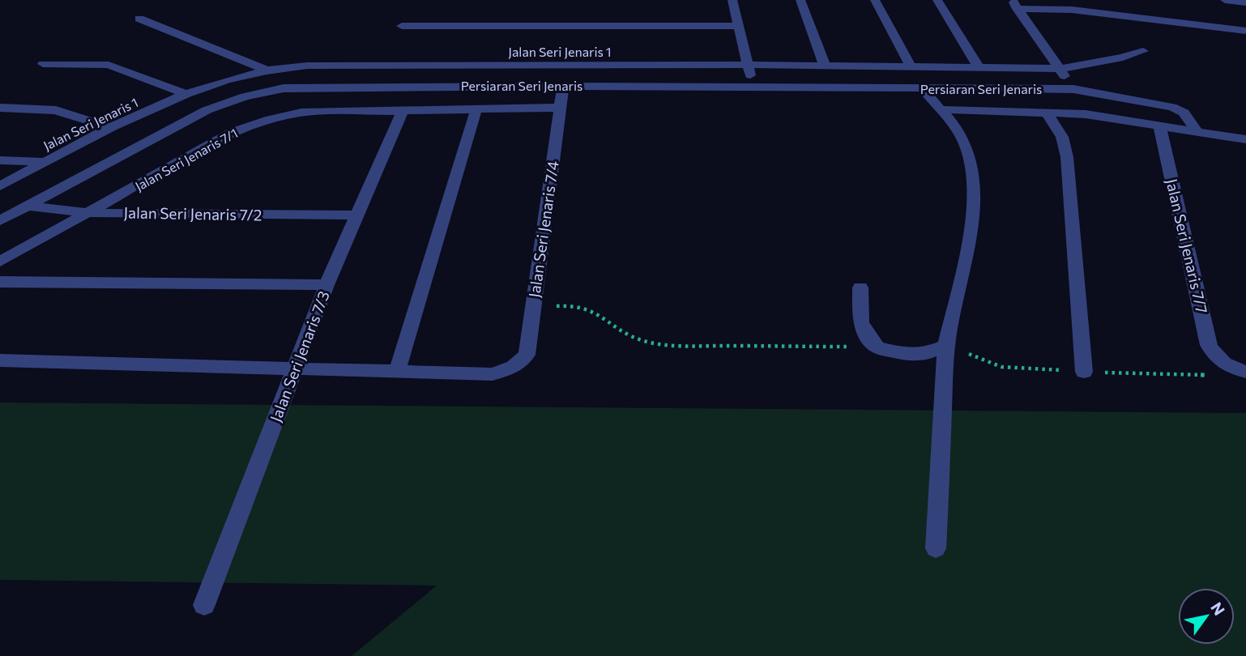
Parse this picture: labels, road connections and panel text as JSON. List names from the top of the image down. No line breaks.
{"streets":{"street":["Jalan Seri Jenaris 1","Persiaran Seri Jenaris","Jalan Seri Jenaris 7/1","Jalan Seri Jenaris 7/2","Jalan Seri Jenaris 7/4","Jalan Seri Jenaris 7/7","Jalan Seri Jenaris 7/3"]},"crossings":[["Persiaran Seri Jenaris","Jalan Seri Jenaris 7/2"],["Persiaran Seri Jenaris","Jalan Seri Jenaris 7/4"],["Jalan Seri Jenaris 7/1","Jalan Seri Jenaris 7/2"],["Jalan Seri Jenaris 7/1","Jalan Seri Jenaris 7/4"],["Jalan Seri Jenaris 7/1","Jalan Seri Jenaris 7/3"],["Jalan Seri Jenaris 7/2","Jalan Seri Jenaris 7/3"]],"north":"top right"}
